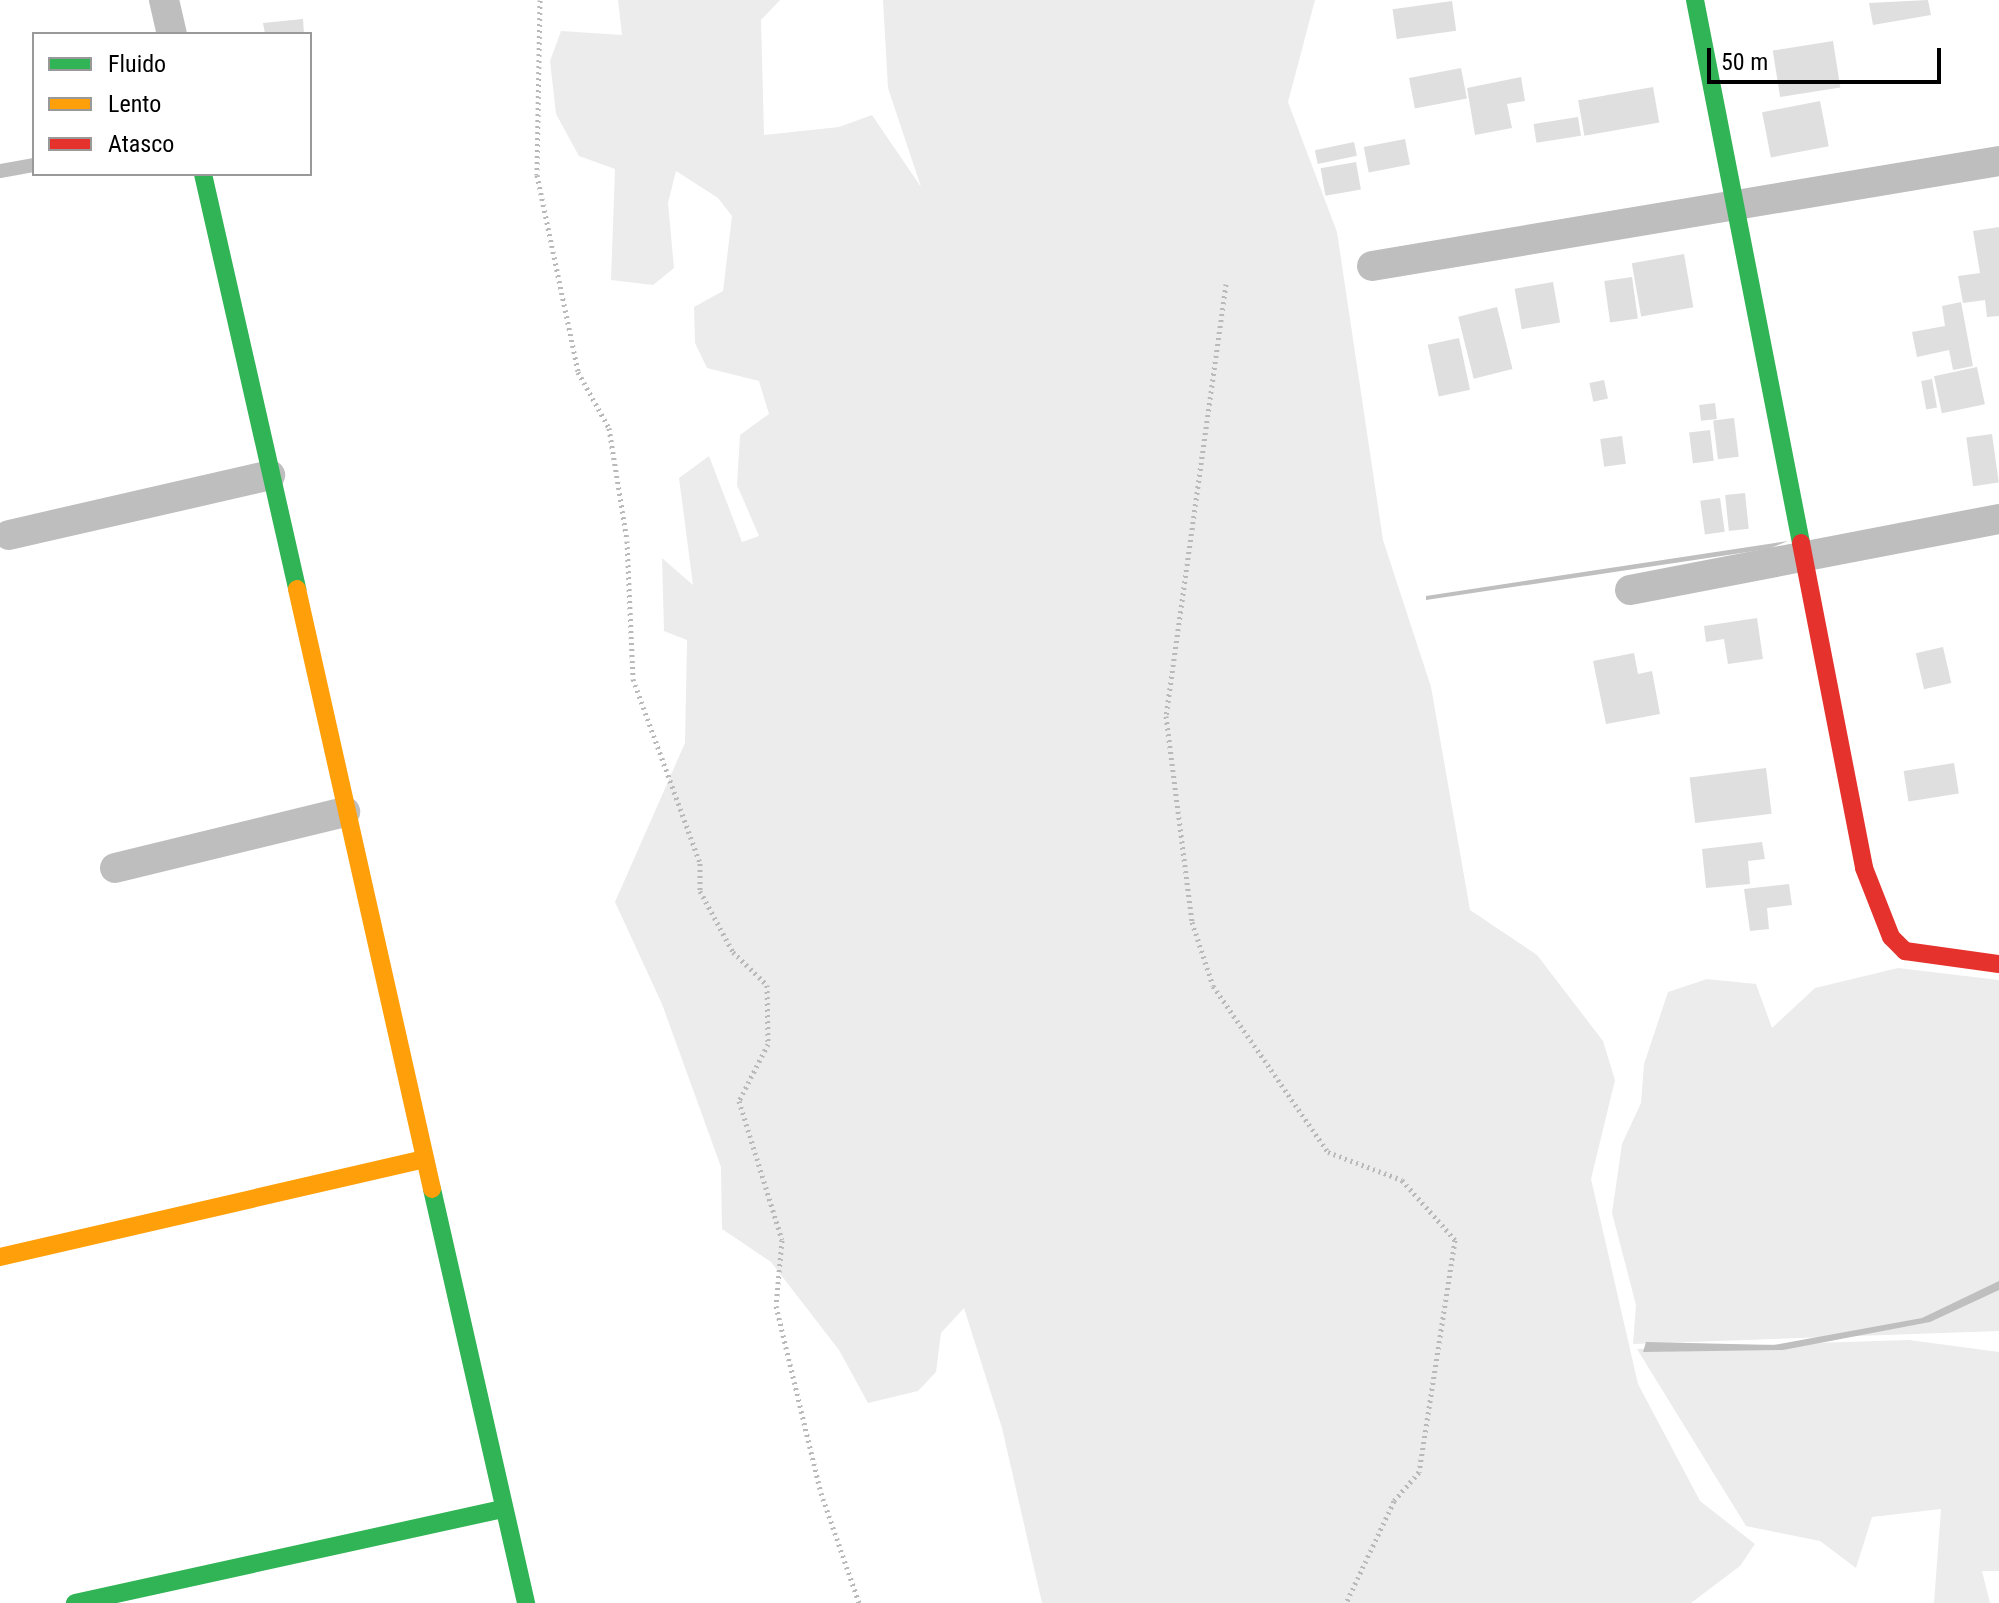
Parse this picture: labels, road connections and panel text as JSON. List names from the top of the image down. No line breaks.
{"legend":["Fluido","Lento","Atasco"],"scale_bar":"50 m"}
